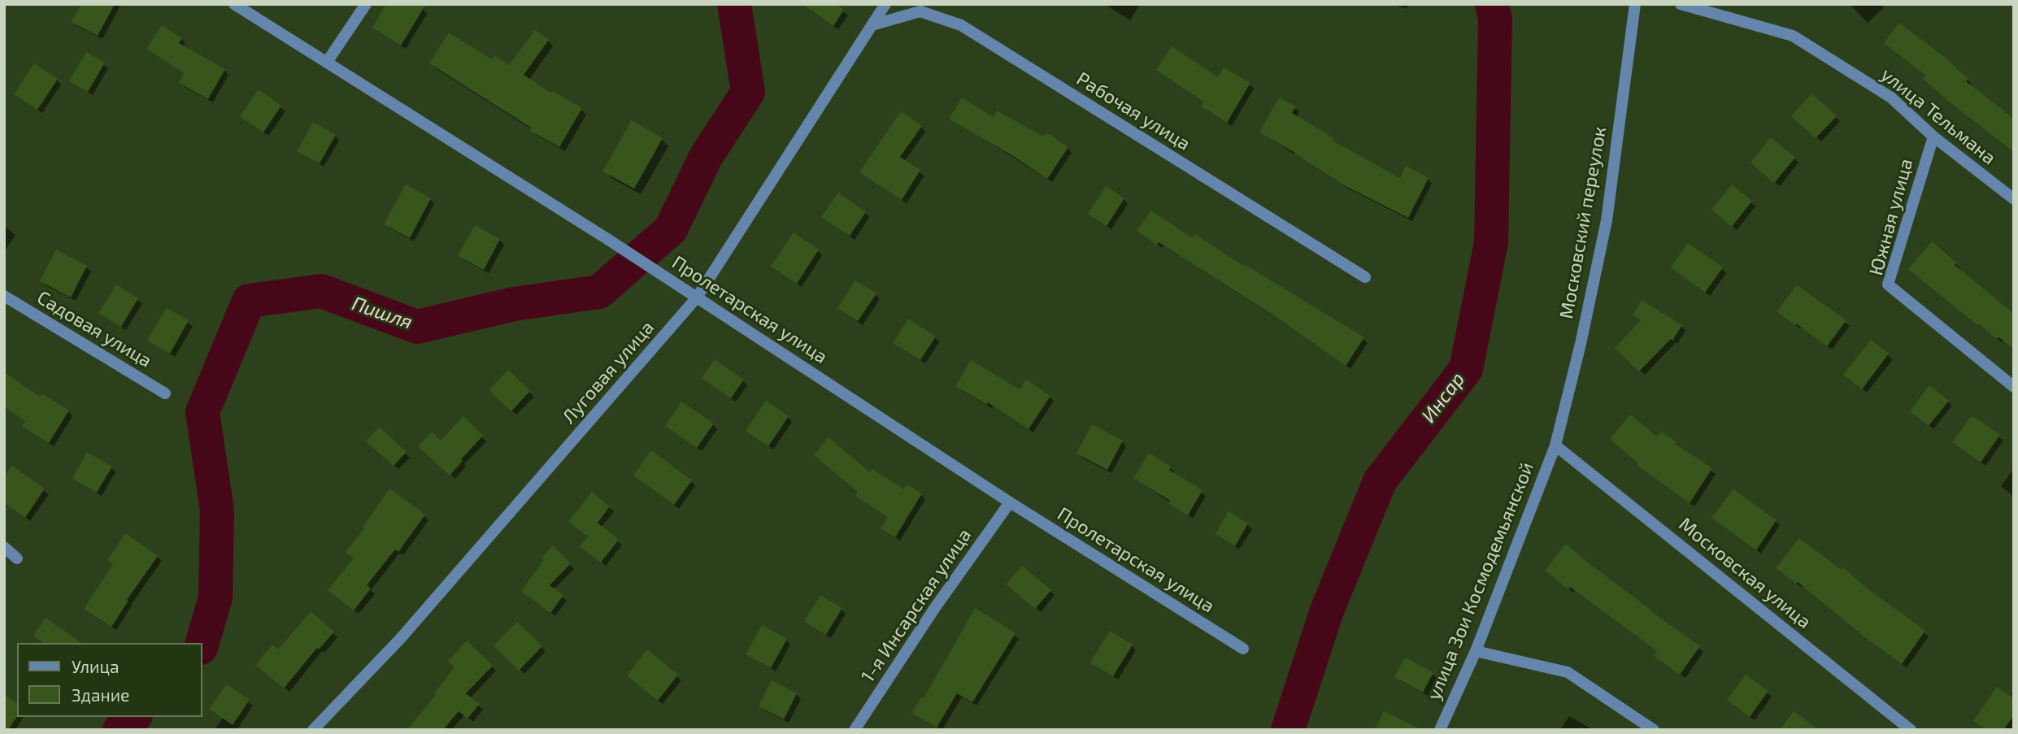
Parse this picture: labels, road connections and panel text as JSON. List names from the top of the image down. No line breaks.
{"streets":{"street":["Рабочая улица","улица Тельмана","Южная улица","Московский переулок","Пролетарская улица","Садовая улица","Луговая улица","Московская улица","улица Зои Космодемьянской","1-я Инсарская улица"]},"crossings":[["Рабочая улица","Луговая улица"],["улица Тельмана","Южная улица"],["Московский переулок","Московская улица"],["Московский переулок","улица Зои Космодемьянской"],["Пролетарская улица","Луговая улица"],["Пролетарская улица","1-я Инсарская улица"],["Московская улица","улица Зои Космодемьянской"]],"water":["Пишля","Инсар"],"legend":["Улица","Здание"]}
